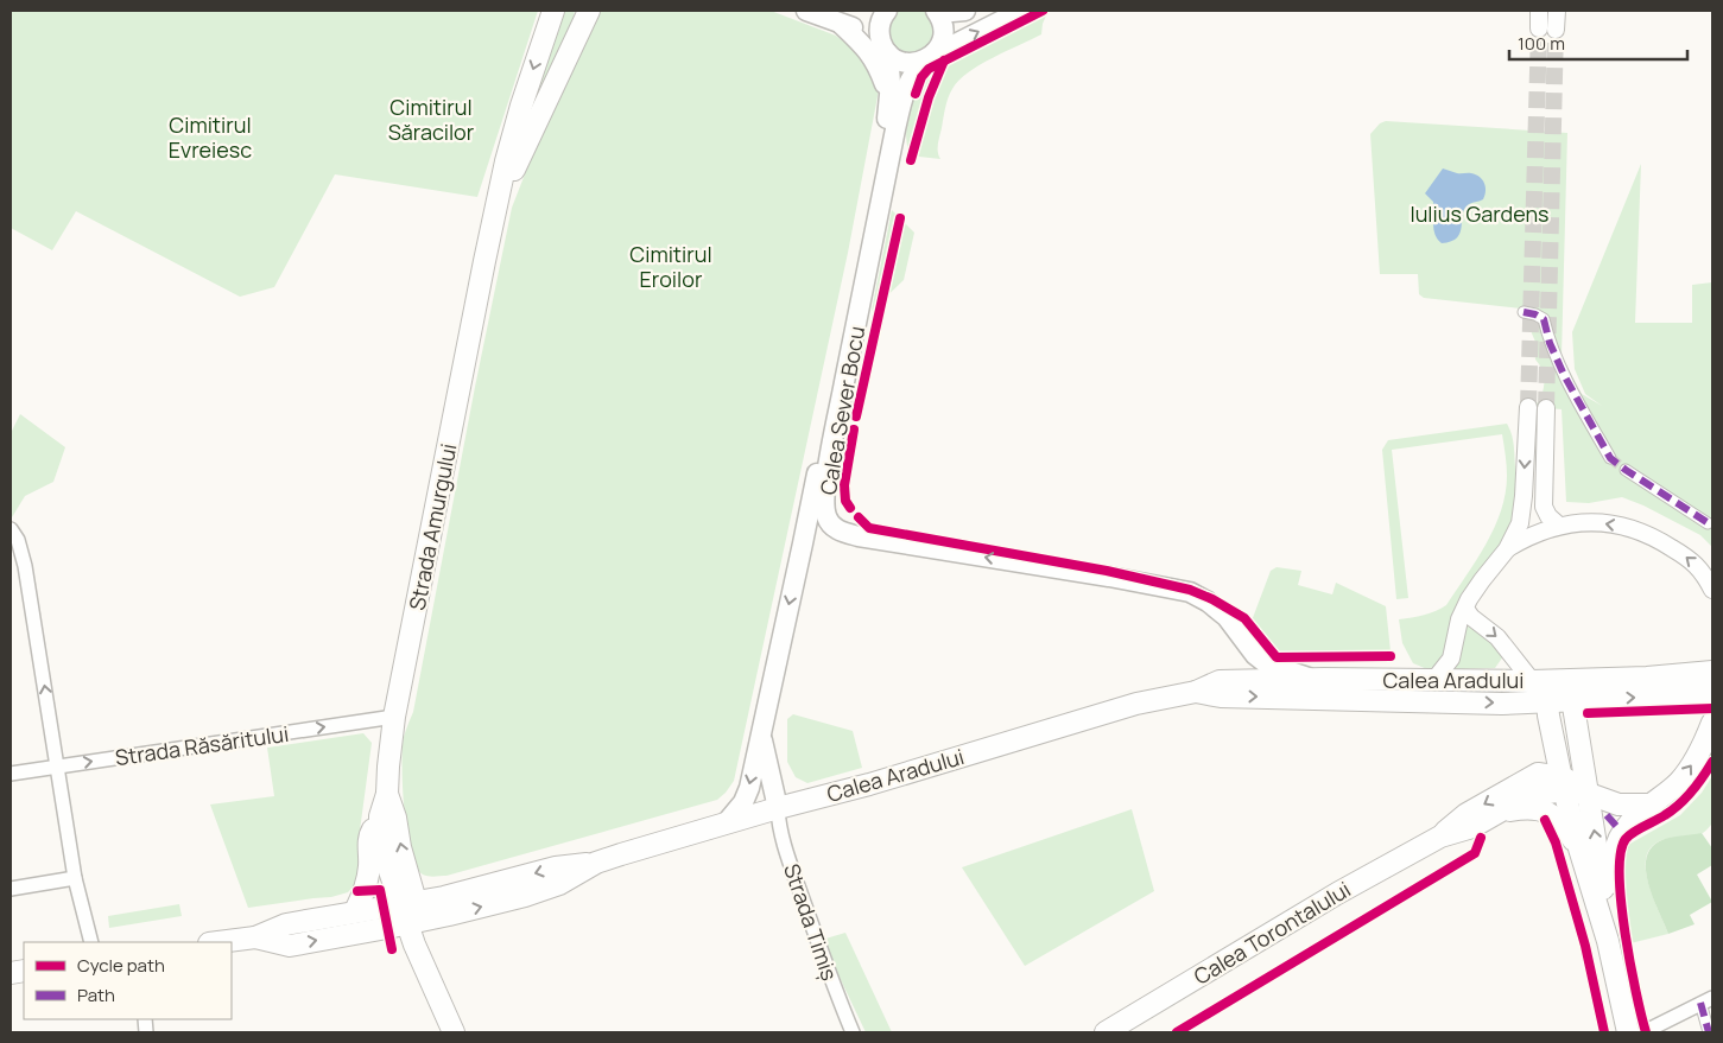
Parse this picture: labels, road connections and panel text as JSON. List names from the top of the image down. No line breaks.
{"streets":{"main road":["Calea Sever Bocu","Strada Amurgului","Calea Aradului","Calea Torontalului"],"street":["Strada Răsăritului","Strada Timiș"]},"crossings":[["Calea Sever Bocu","Calea Aradului"],["Strada Amurgului","Calea Aradului"],["Strada Amurgului","Strada Răsăritului"],["Calea Aradului","Strada Timiș"]],"one_way":["Strada Răsăritului"],"parks":["Cimitirul Săracilor","Cimitirul Evreiesc","Iulius Gardens","Cimitirul Eroilor"],"legend":["Cycle path","Path"],"scale_bar":"100 m"}
